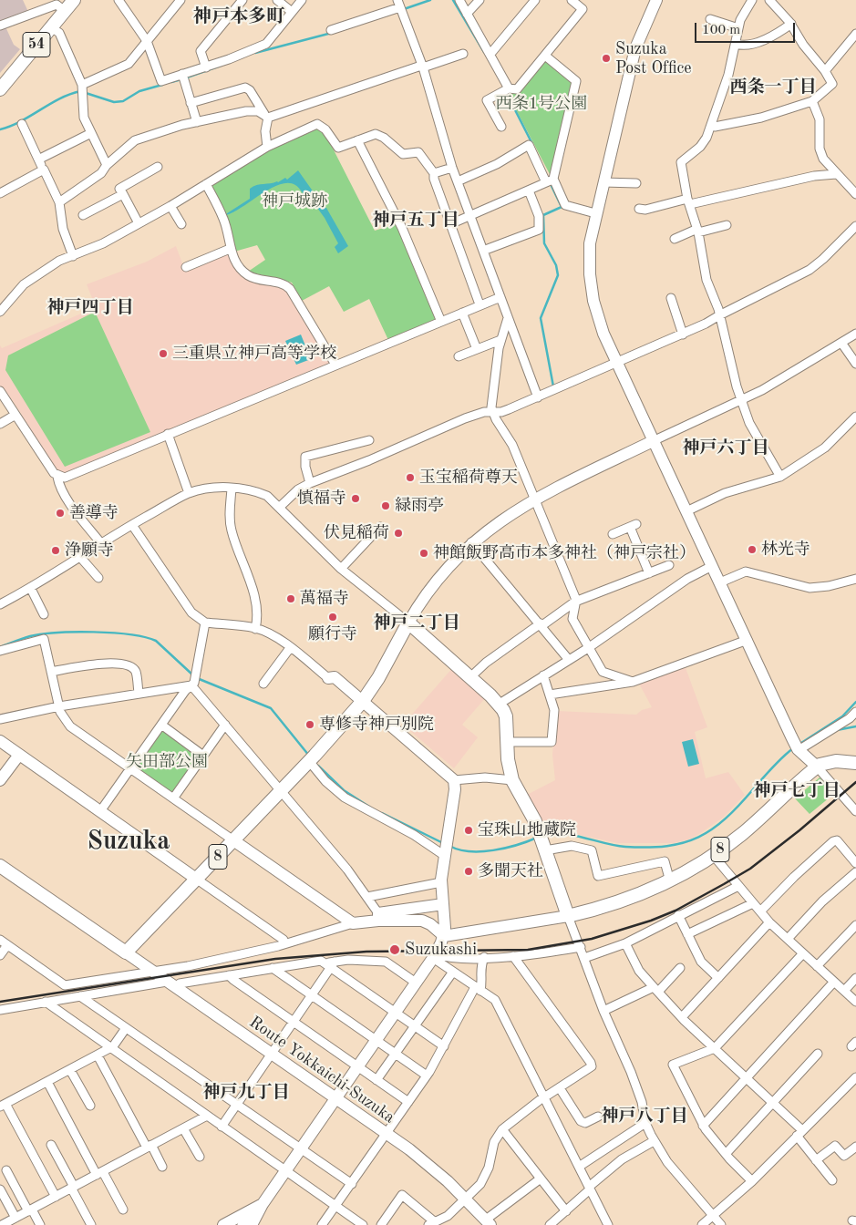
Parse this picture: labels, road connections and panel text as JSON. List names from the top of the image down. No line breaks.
{"streets":{"main road":["54","8"],"street":["Route Yokkaichi-Suzuka"]},"crossings":[["8","Route Yokkaichi-Suzuka"]],"districts":["神戸本多町","西条一丁目","神戸五丁目","神戸四丁目","神戸六丁目","神戸二丁目","神戸七丁目","Suzuka","神戸九丁目","神戸八丁目"],"parks":["西条1号公園","神戸城跡","矢田部公園"],"places":["Suzuka Post Office","三重県立神戸高等学校","玉宝稲荷尊天","慎福寺","緑雨亭","善導寺","伏見稲荷","林光寺","浄願寺","神館飯野高市本多神社（神戸宗社）","萬福寺","願行寺","専修寺神戸別院","宝珠山地蔵院","多聞天社","Suzukashi"],"scale_bar":"100 m"}
